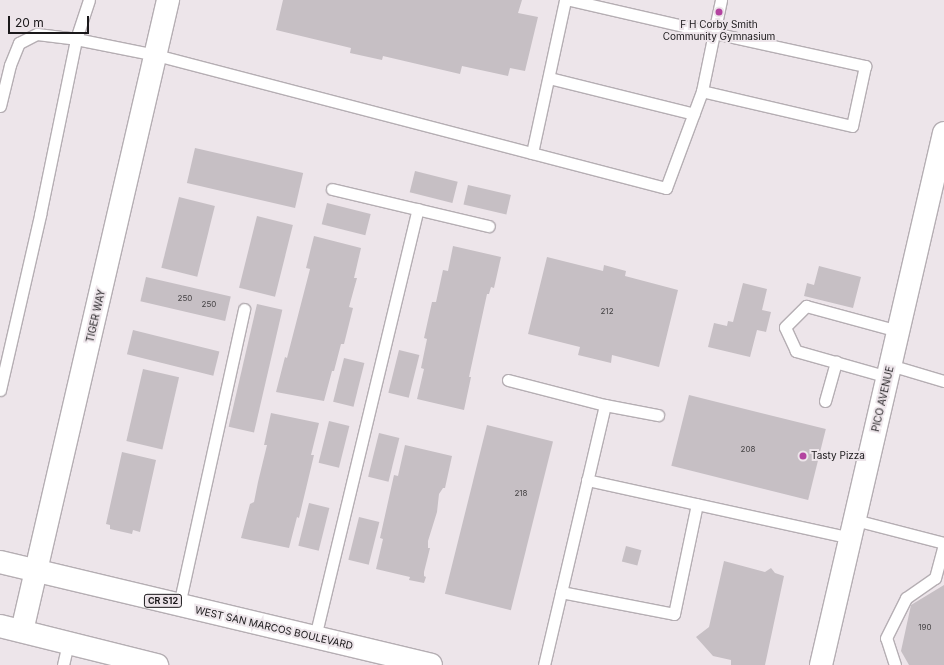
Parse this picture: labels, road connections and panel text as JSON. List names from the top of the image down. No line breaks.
{"streets":{"street":["TIGER WAY","PICO AVENUE","CR S12","WEST SAN MARCOS BOULEVARD"]},"crossings":[["TIGER WAY","WEST SAN MARCOS BOULEVARD"]],"places":["F H Corby Smith Community Gymnasium","Tasty Pizza"],"house_numbers":["250","250","212","208","218","190"],"scale_bar":"20 m"}
